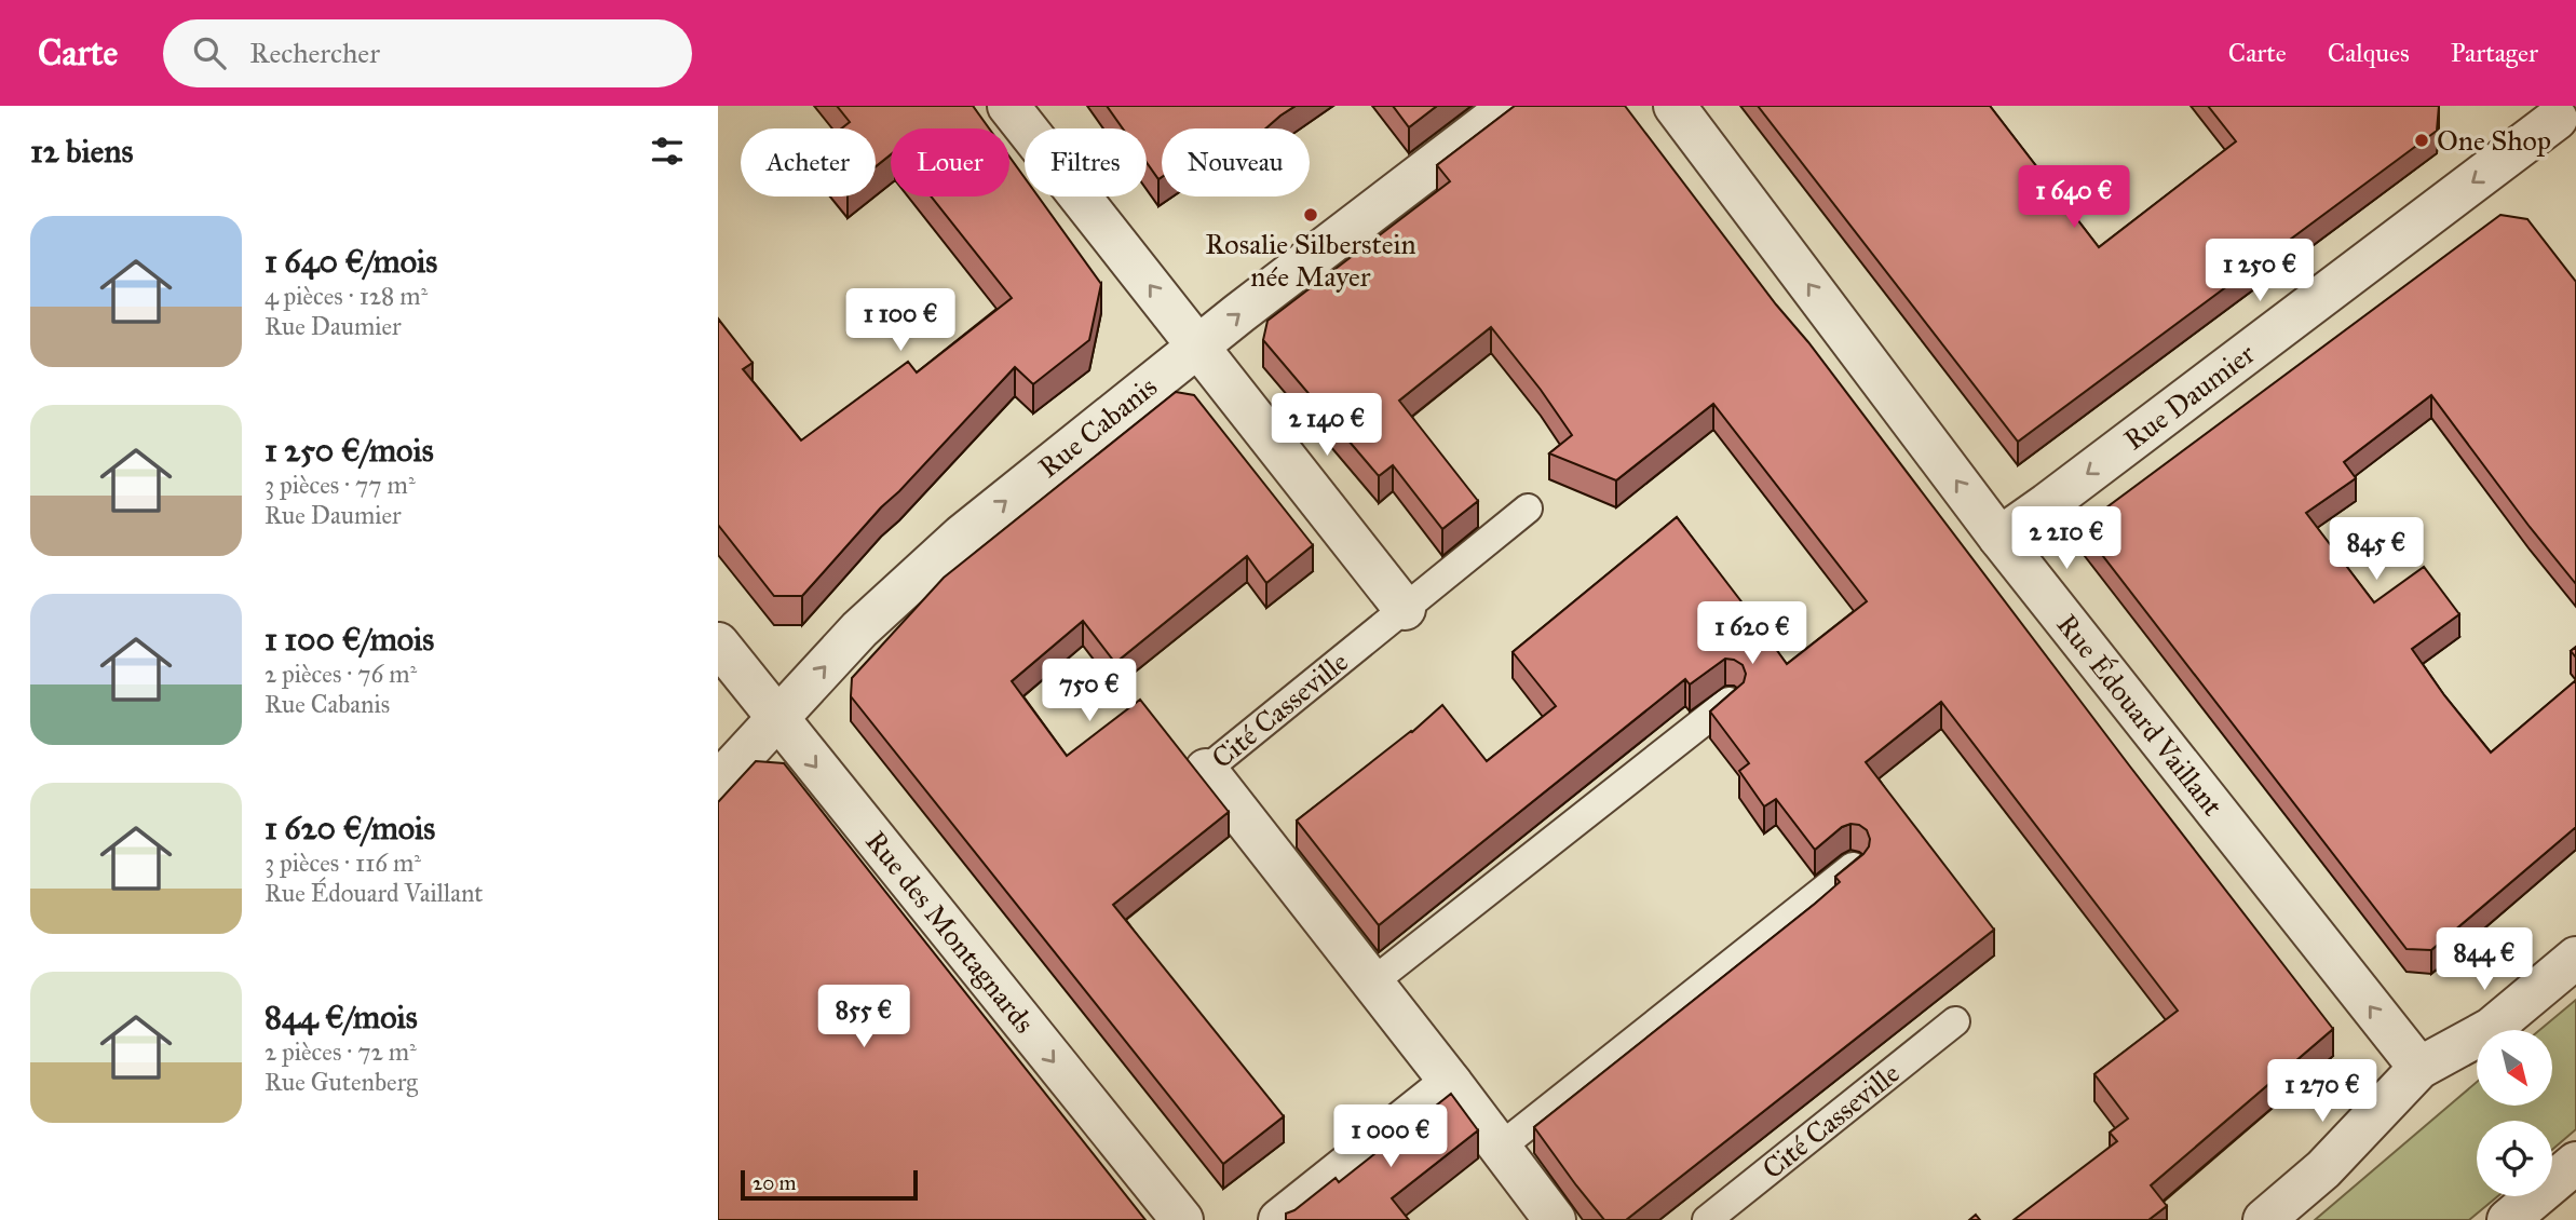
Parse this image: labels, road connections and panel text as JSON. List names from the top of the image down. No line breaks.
{"streets":{"street":["Rue Daumier","Rue Cabanis","Cité Casseville","Rue Édouard Vaillant","Rue des Montagnards"]},"crossings":[["Rue Daumier","Rue Édouard Vaillant"],["Rue Cabanis","Rue des Montagnards"]],"one_way":["Rue Daumier","Rue Cabanis","Rue Édouard Vaillant","Rue des Montagnards"],"places":["One Shop","Rosalie Silberstein née Mayer"],"scale_bar":"20 m","north":"bottom right","page":{"header":"Carte","search":"Rechercher","nav":["Carte","Calques","Partager"],"heading":"12 biens","chip":["Acheter","Louer","Filtres","Nouveau"],"price":["1 640 €","1 250 €","1 100 €","2 140 €","2 210 €","845 €","1 620 €","750 €","844 €","855 €","1 270 €","1 000 €"],"list":[{"name":"1 640 €/mois","note":"4 pièces · 128 m² · Rue Daumier"},{"name":"1 250 €/mois","note":"3 pièces · 77 m² · Rue Daumier"},{"name":"1 100 €/mois","note":"2 pièces · 76 m² · Rue Cabanis"},{"name":"1 620 €/mois","note":"3 pièces · 116 m² · Rue Édouard Vaillant"},{"name":"844 €/mois","note":"2 pièces · 72 m² · Rue Gutenberg"}],"scale":"20 m"}}
